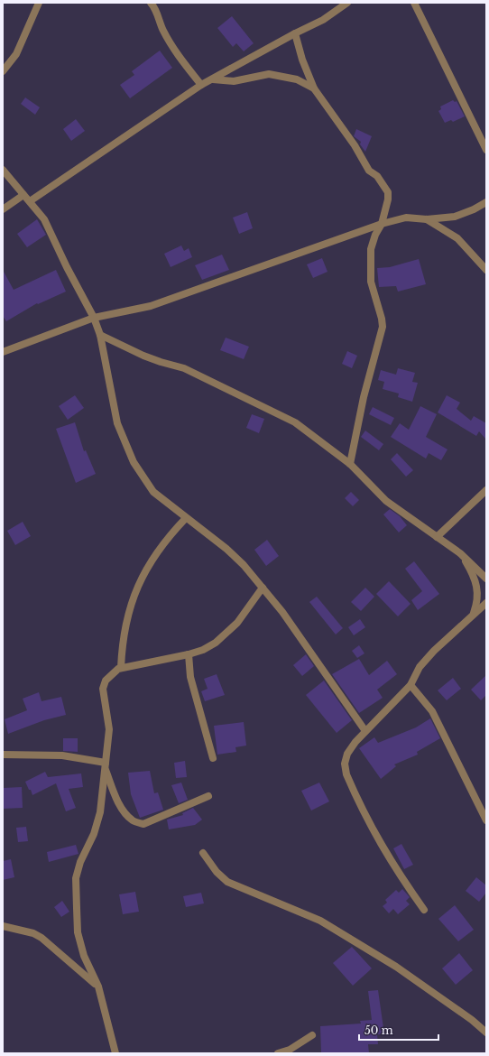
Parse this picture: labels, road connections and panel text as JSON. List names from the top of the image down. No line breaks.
{"scale_bar":"50 m"}
